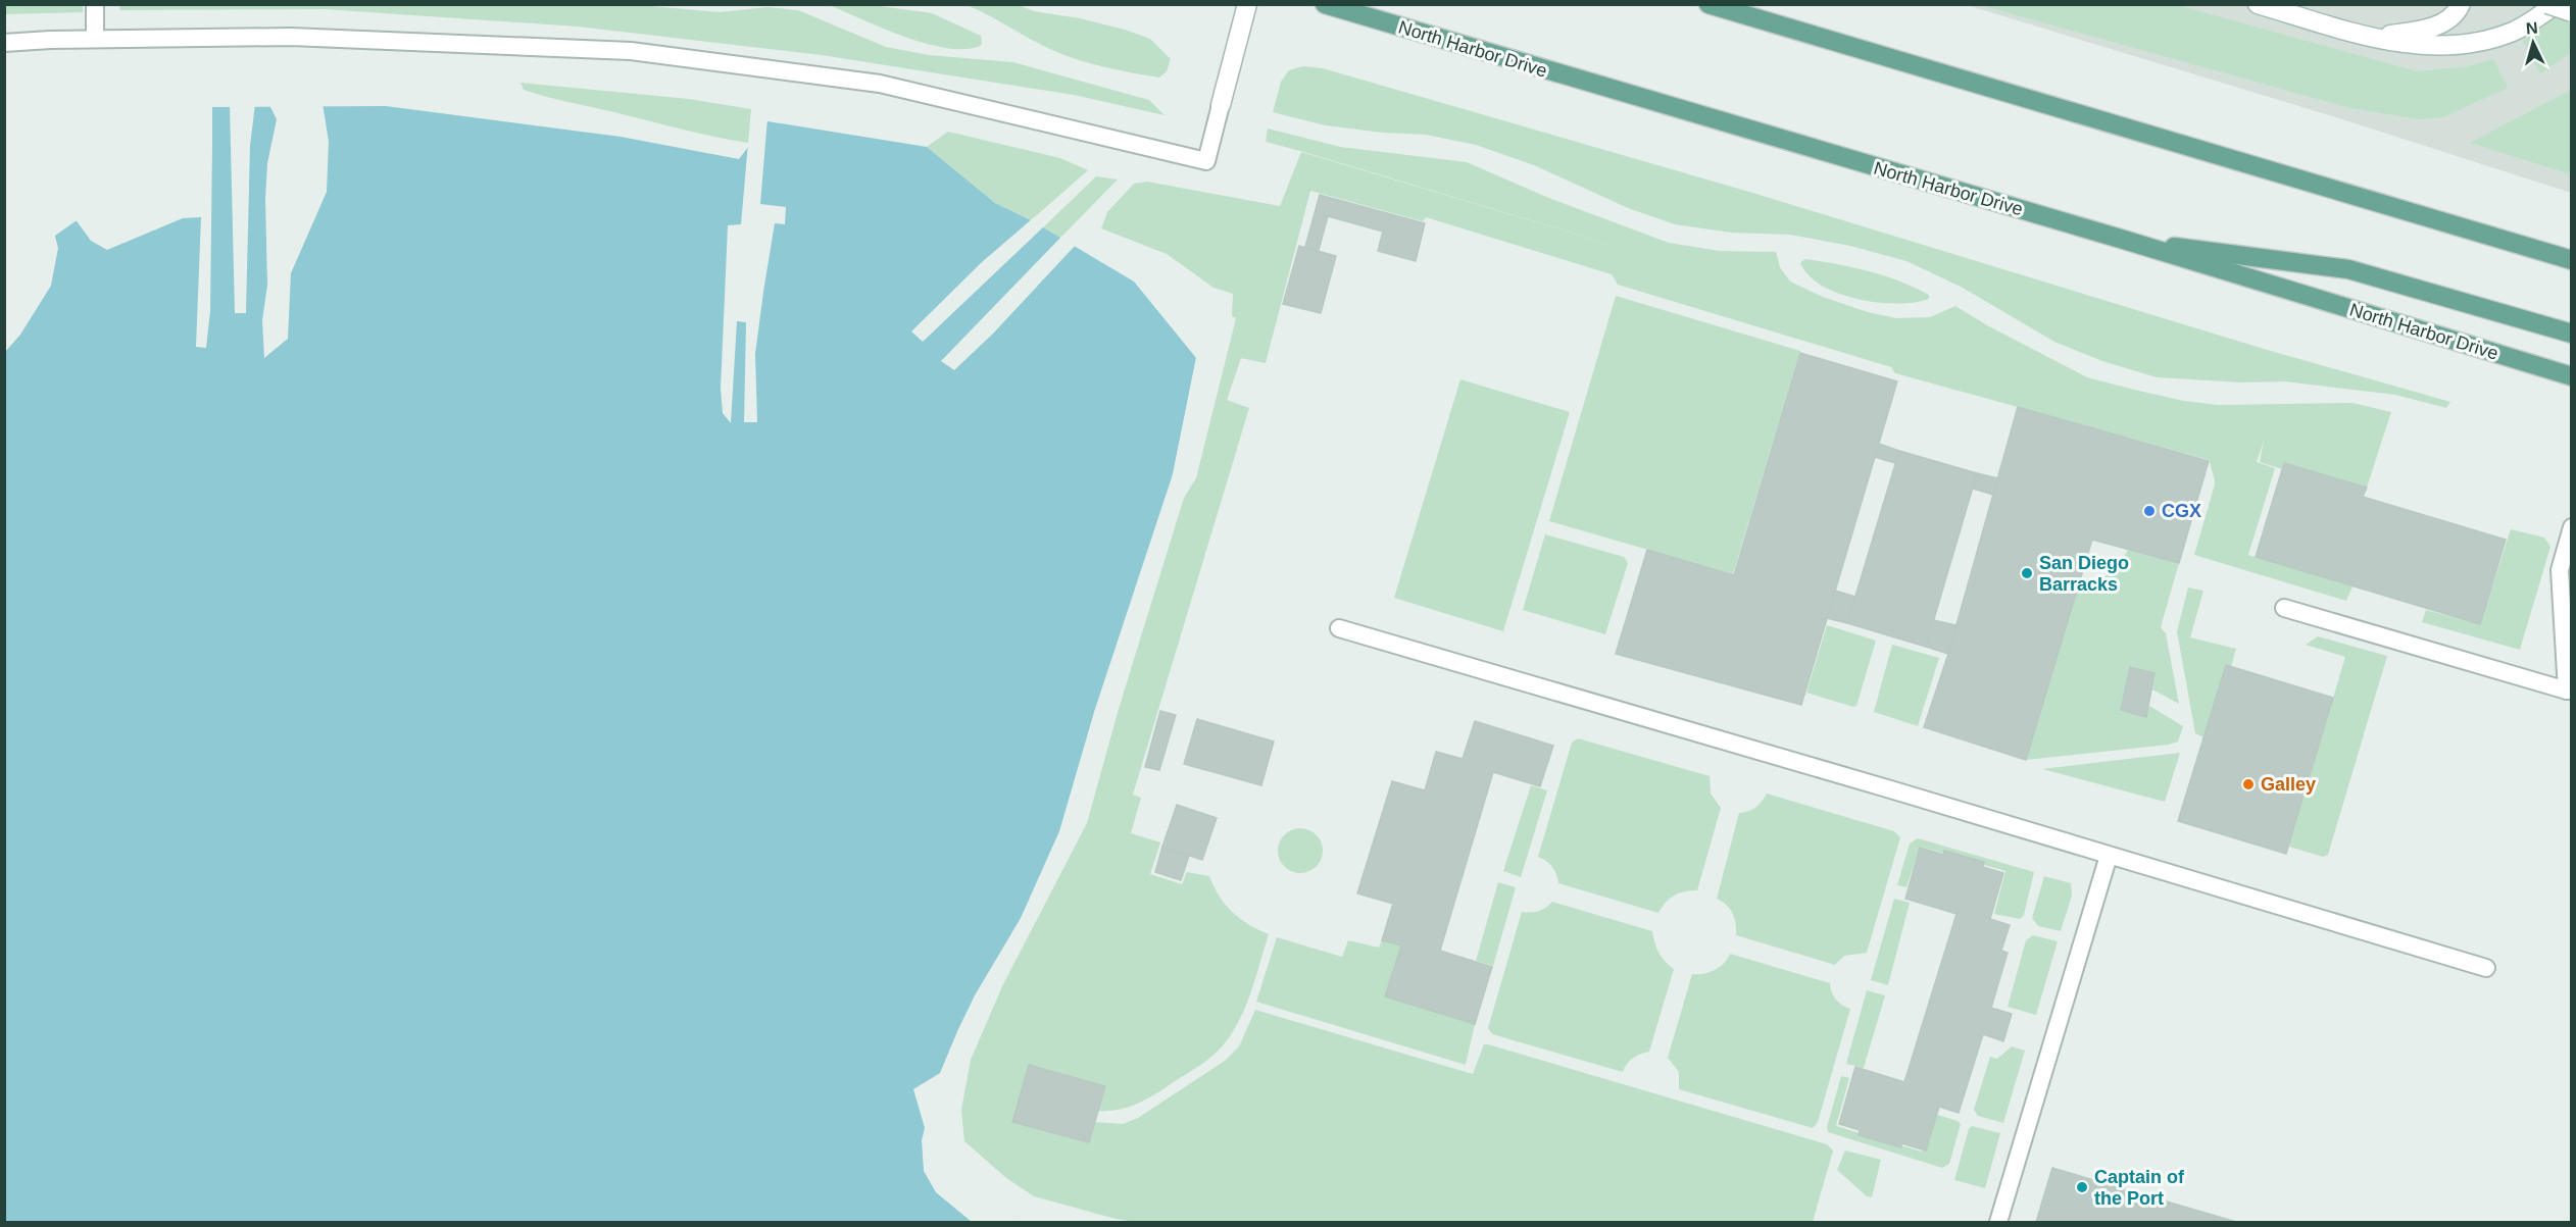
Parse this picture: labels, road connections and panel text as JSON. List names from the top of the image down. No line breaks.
{"streets":{"main road":["North Harbor Drive"]},"places":["CGX","San Diego Barracks","Galley","Captain of the Port"],"north":"top"}
